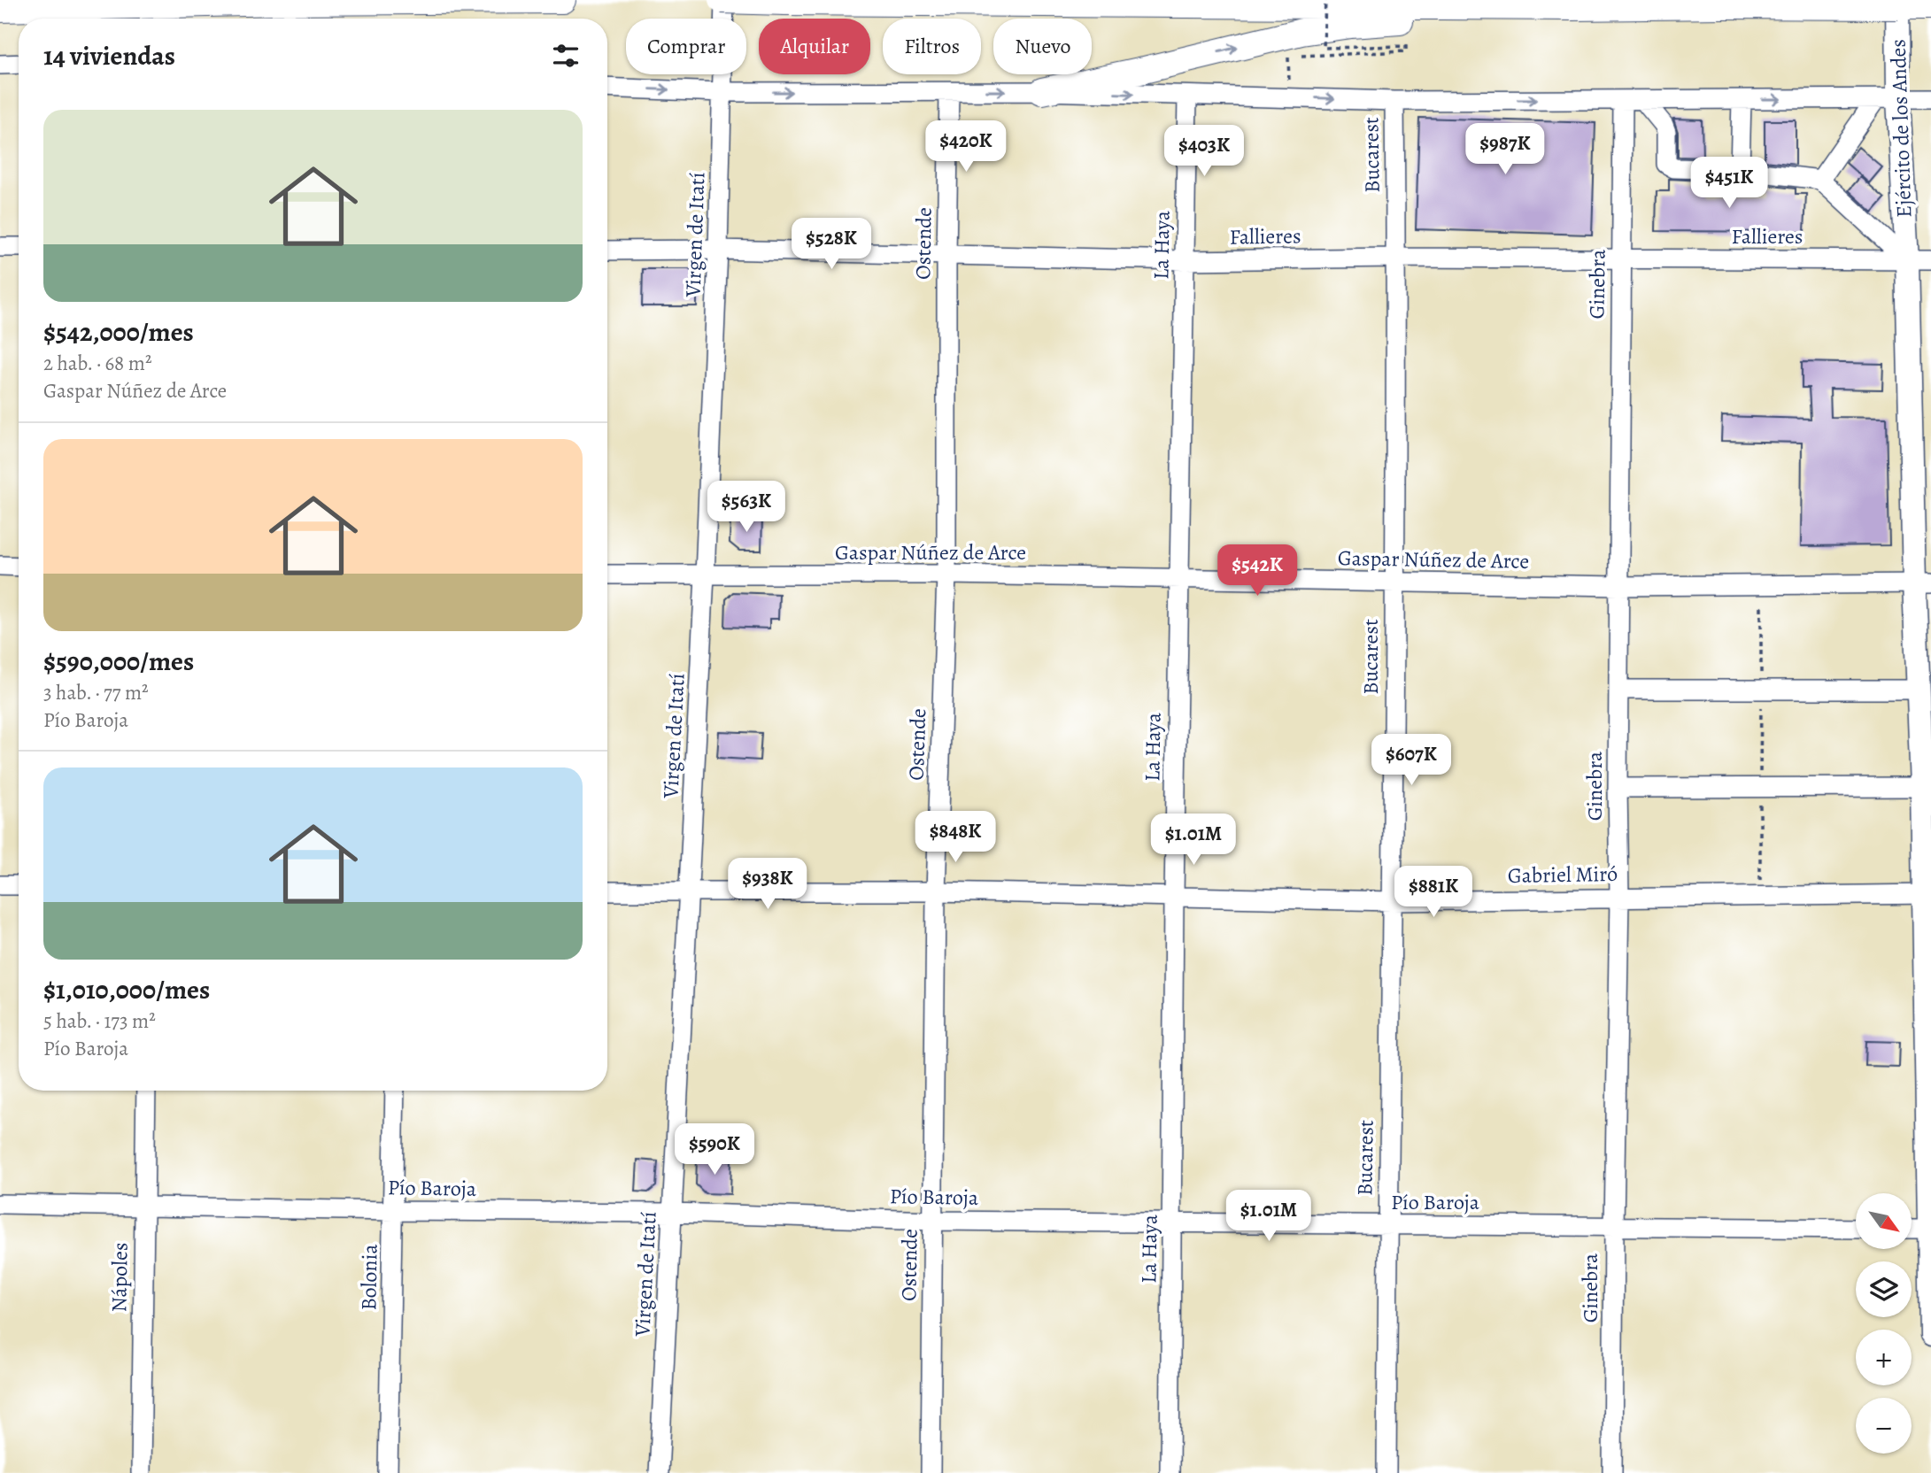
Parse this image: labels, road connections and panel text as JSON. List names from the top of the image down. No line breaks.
{"streets":{"main road":["Ejército de los Andes"],"street":["Bucarest","Virgen de Itatí","Fallieres","Ostende","La Haya","Ginebra","Gaspar Núñez de Arce","Gabriel Miró","Pío Baroja","Nápoles","Bolonia"]},"crossings":[["Ejército de los Andes","Fallieres"],["Ejército de los Andes","Gaspar Núñez de Arce"],["Ejército de los Andes","Gabriel Miró"],["Bucarest","Fallieres"],["Bucarest","Gaspar Núñez de Arce"],["Bucarest","Gabriel Miró"],["Bucarest","Pío Baroja"],["Virgen de Itatí","Fallieres"],["Virgen de Itatí","Gaspar Núñez de Arce"],["Virgen de Itatí","Gabriel Miró"],["Virgen de Itatí","Pío Baroja"],["Fallieres","Ostende"],["Fallieres","La Haya"],["Fallieres","Ginebra"],["Ostende","Gaspar Núñez de Arce"],["Ostende","Gabriel Miró"],["Ostende","Pío Baroja"],["La Haya","Gaspar Núñez de Arce"],["La Haya","Gabriel Miró"],["La Haya","Pío Baroja"],["Ginebra","Gaspar Núñez de Arce"],["Ginebra","Gabriel Miró"],["Ginebra","Pío Baroja"],["Pío Baroja","Nápoles"],["Pío Baroja","Bolonia"]],"north":"bottom right","page":{"chip":["Comprar","Alquilar","Filtros","Nuevo"],"heading":"14 viviendas","list":[{"name":"$542,000/mes","note":"2 hab. · 68 m² · Gaspar Núñez de Arce"},{"name":"$590,000/mes","note":"3 hab. · 77 m² · Pío Baroja"},{"name":"$1,010,000/mes","note":"5 hab. · 173 m² · Pío Baroja"}],"price":["$420K","$987K","$403K","$451K","$528K","$563K","$542K","$607K","$848K","$1.01M","$938K","$881K","$590K","$1.01M"],"map_buttons":["+","−"]}}
